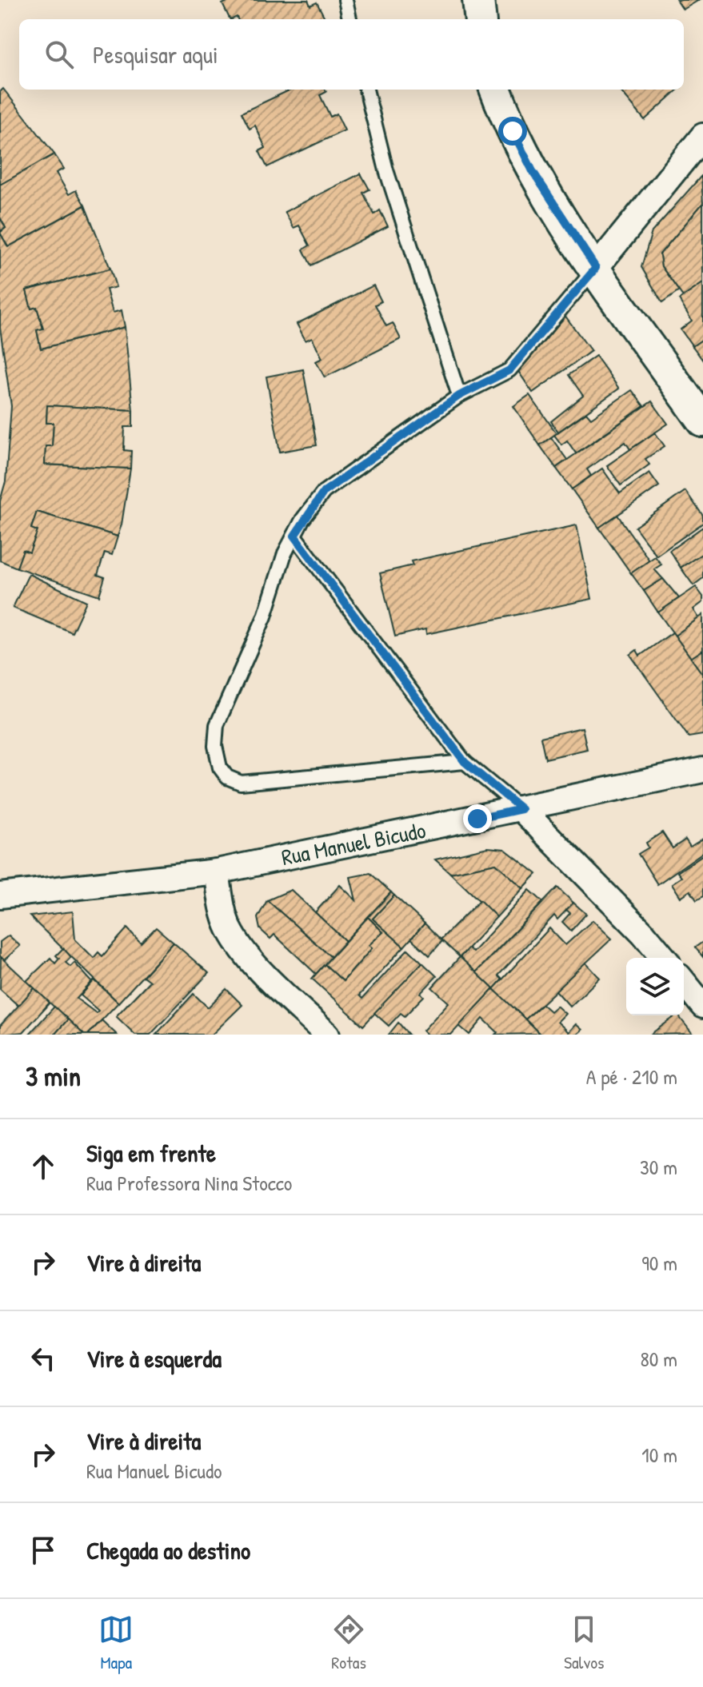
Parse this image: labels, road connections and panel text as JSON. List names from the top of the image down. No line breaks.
{"streets":{"street":["Rua Manuel Bicudo"]},"page":{"search":"Pesquisar aqui","heading":["3 min","A pé · 210 m"],"list":[["Siga em frente","Rua Professora Nina Stocco","30 m"],["Vire à direita","90 m"],["Vire à esquerda","80 m"],["Vire à direita","Rua Manuel Bicudo","10 m"],"Chegada ao destino"],"nav":["Mapa","Rotas","Salvos"]}}
